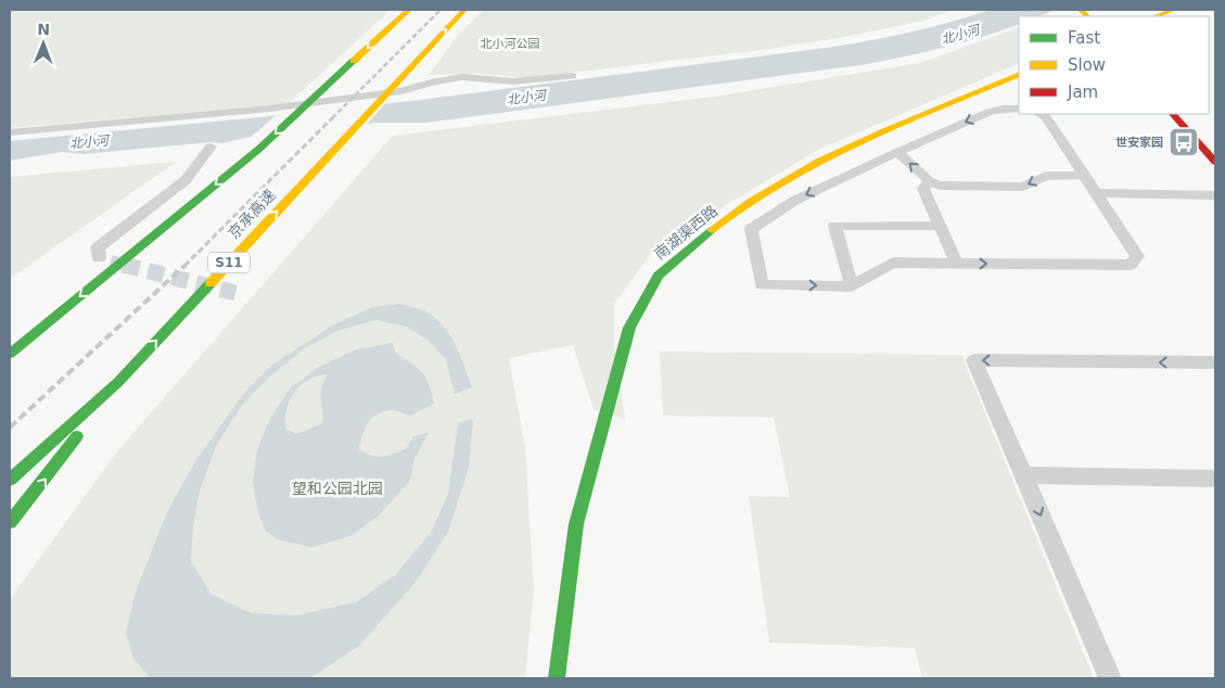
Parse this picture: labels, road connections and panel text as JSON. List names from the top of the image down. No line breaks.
{"streets":{"main road":["京承高速","南湖渠西路","S11"]},"water":["北小河"],"parks":["北小河公园","望和公园北园"],"places":{"bus stop":["世安家园"]},"legend":["Fast","Slow","Jam"],"north":"top"}
